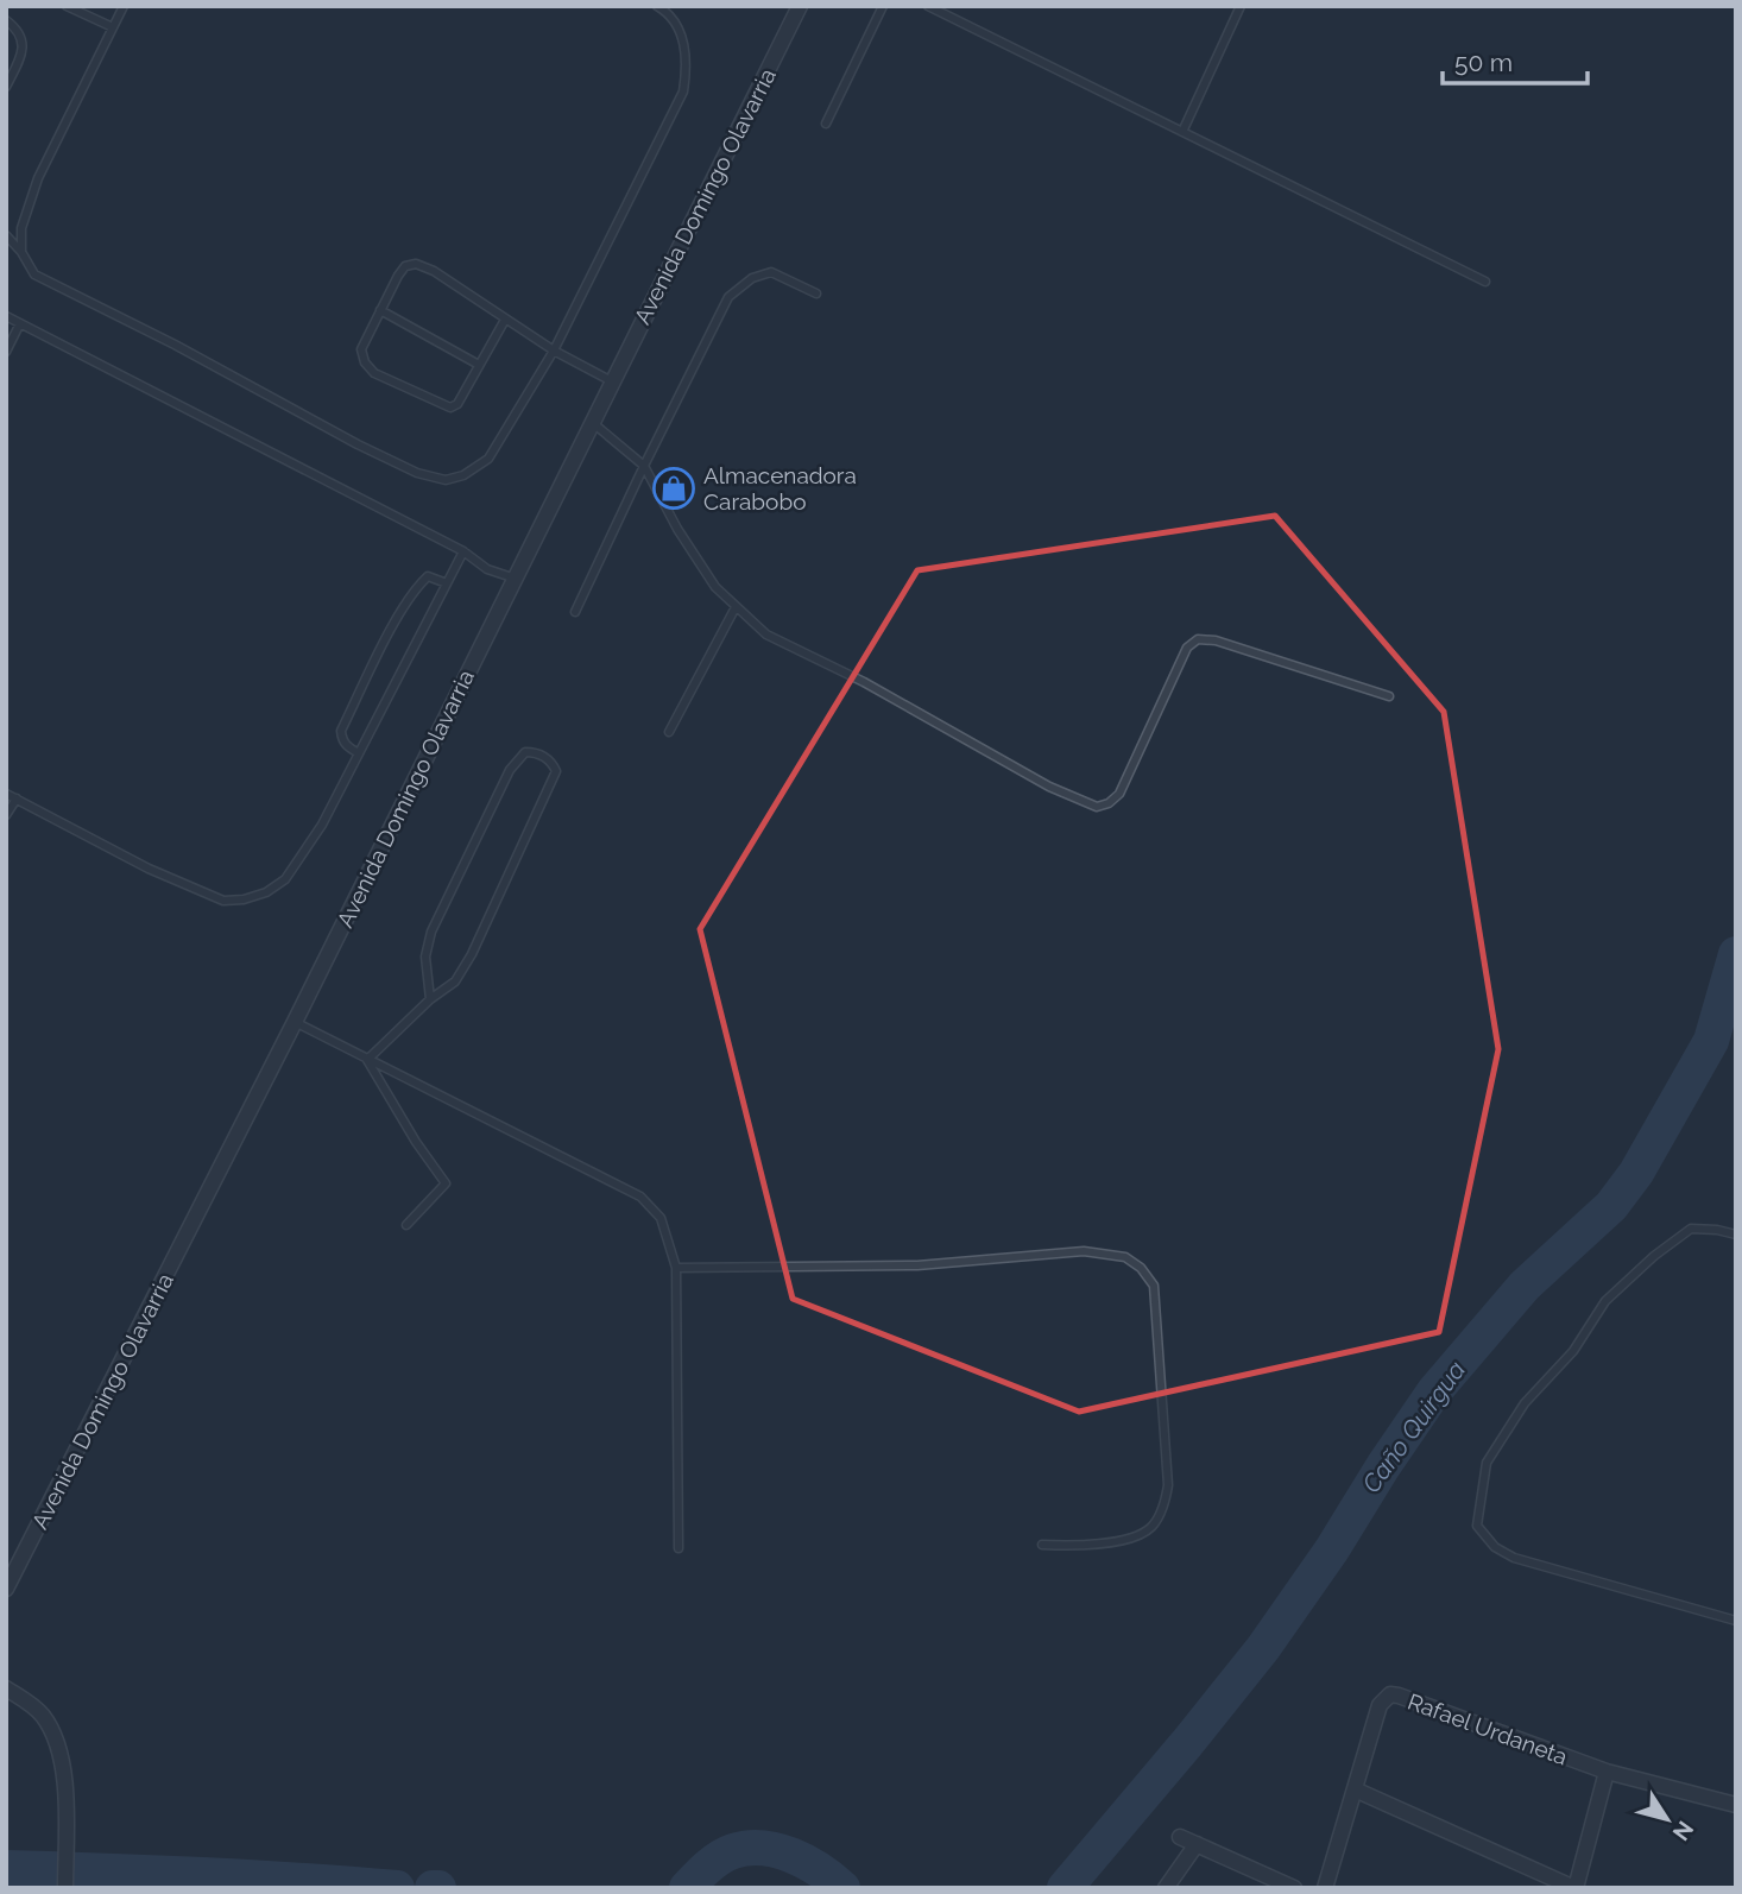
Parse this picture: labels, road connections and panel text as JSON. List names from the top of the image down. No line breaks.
{"streets":{"street":["Avenida Domingo Olavarria","Rafael Urdaneta"]},"water":["Caño Quirgua"],"places":{"shop":["Almacenadora Carabobo"]},"scale_bar":"50 m","north":"bottom right"}
